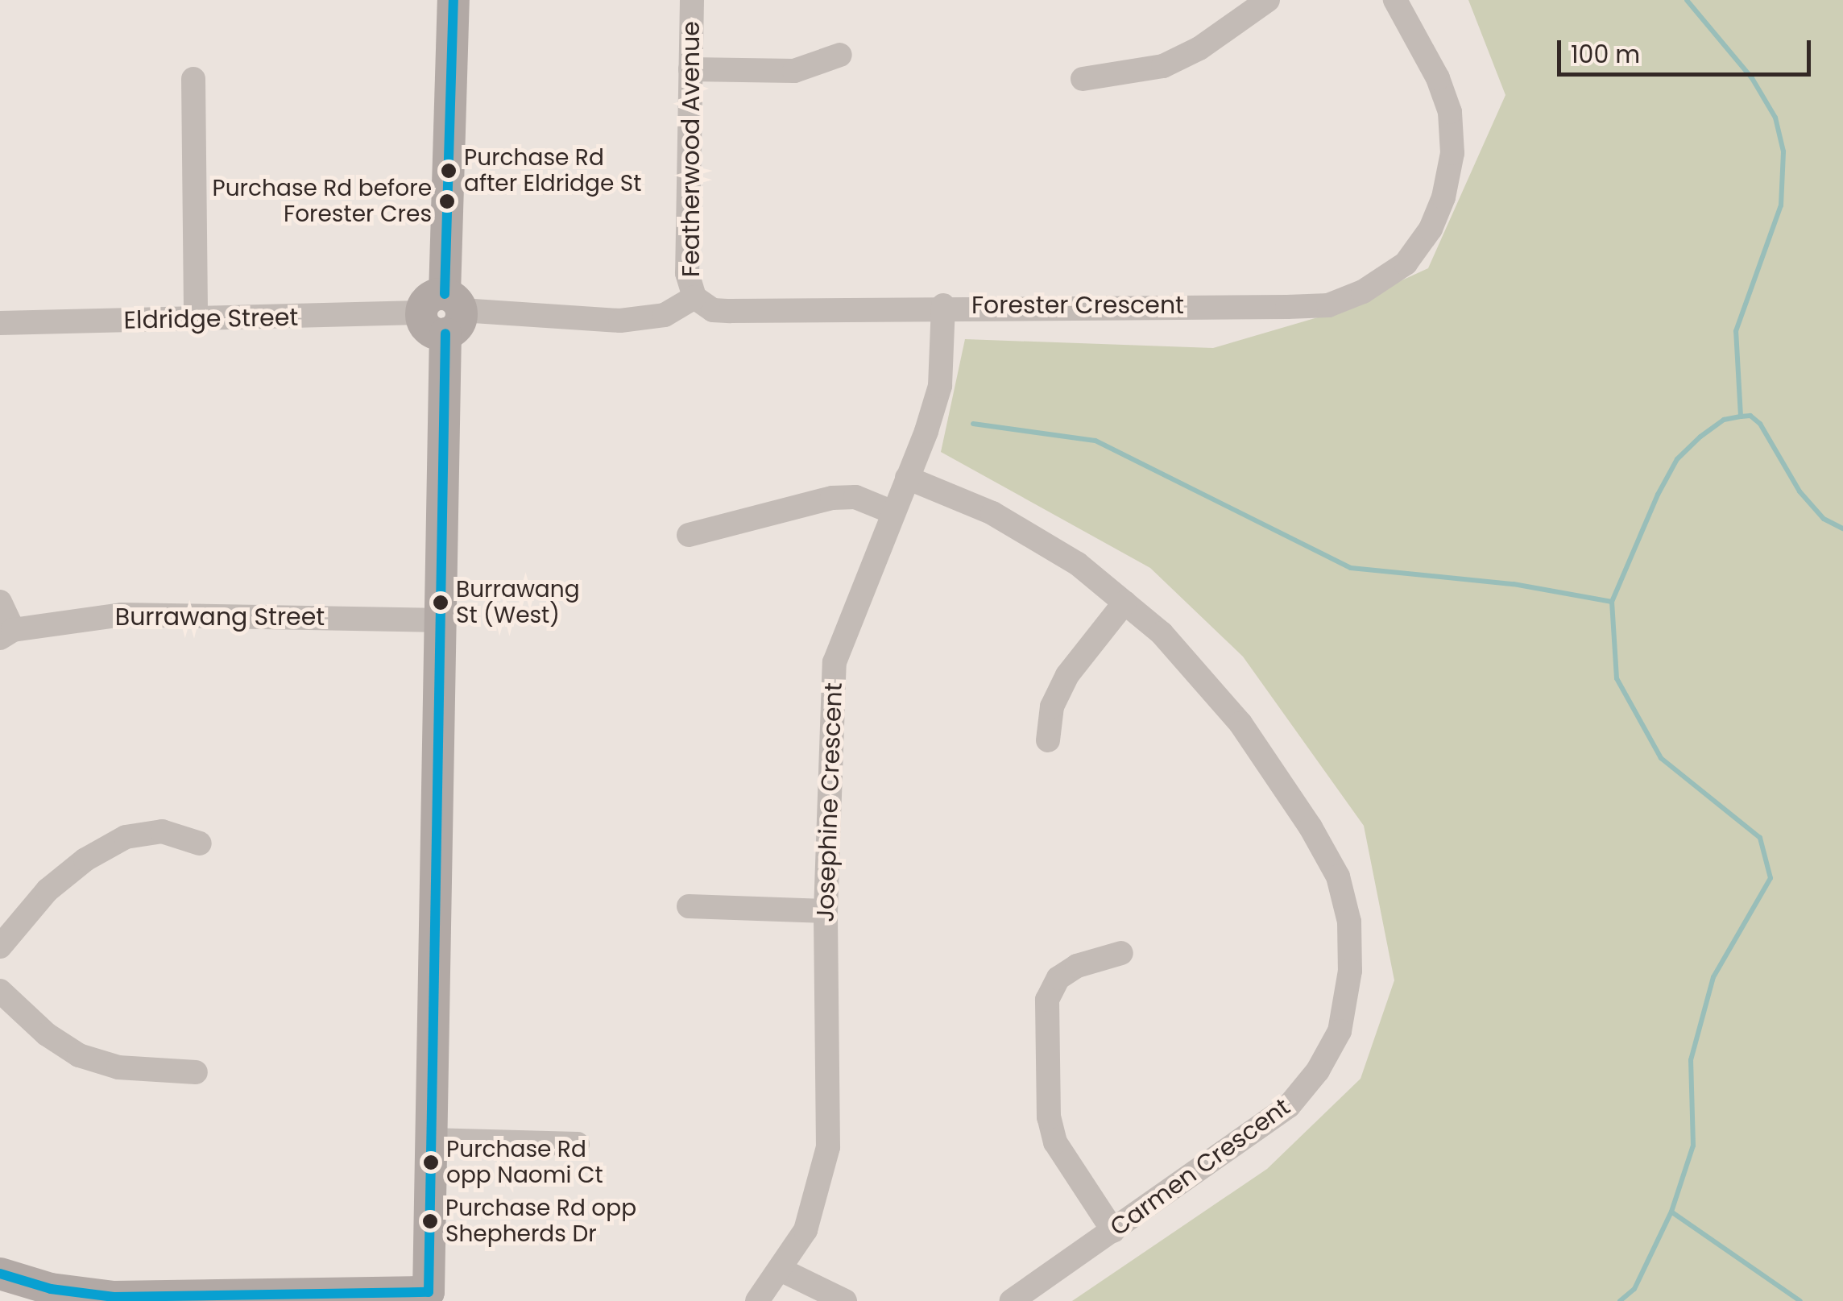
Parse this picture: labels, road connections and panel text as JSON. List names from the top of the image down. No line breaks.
{"streets":{"street":["Featherwood Avenue","Forester Crescent","Eldridge Street","Burrawang Street","Josephine Crescent","Carmen Crescent"]},"crossings":[["Featherwood Avenue","Forester Crescent"],["Forester Crescent","Josephine Crescent"],["Josephine Crescent","Carmen Crescent"]],"places":["Purchase Rd after Eldridge St","Purchase Rd before Forester Cres","Burrawang St (West)","Purchase Rd opp Naomi Ct","Purchase Rd opp Shepherds Dr"],"scale_bar":"100 m"}
